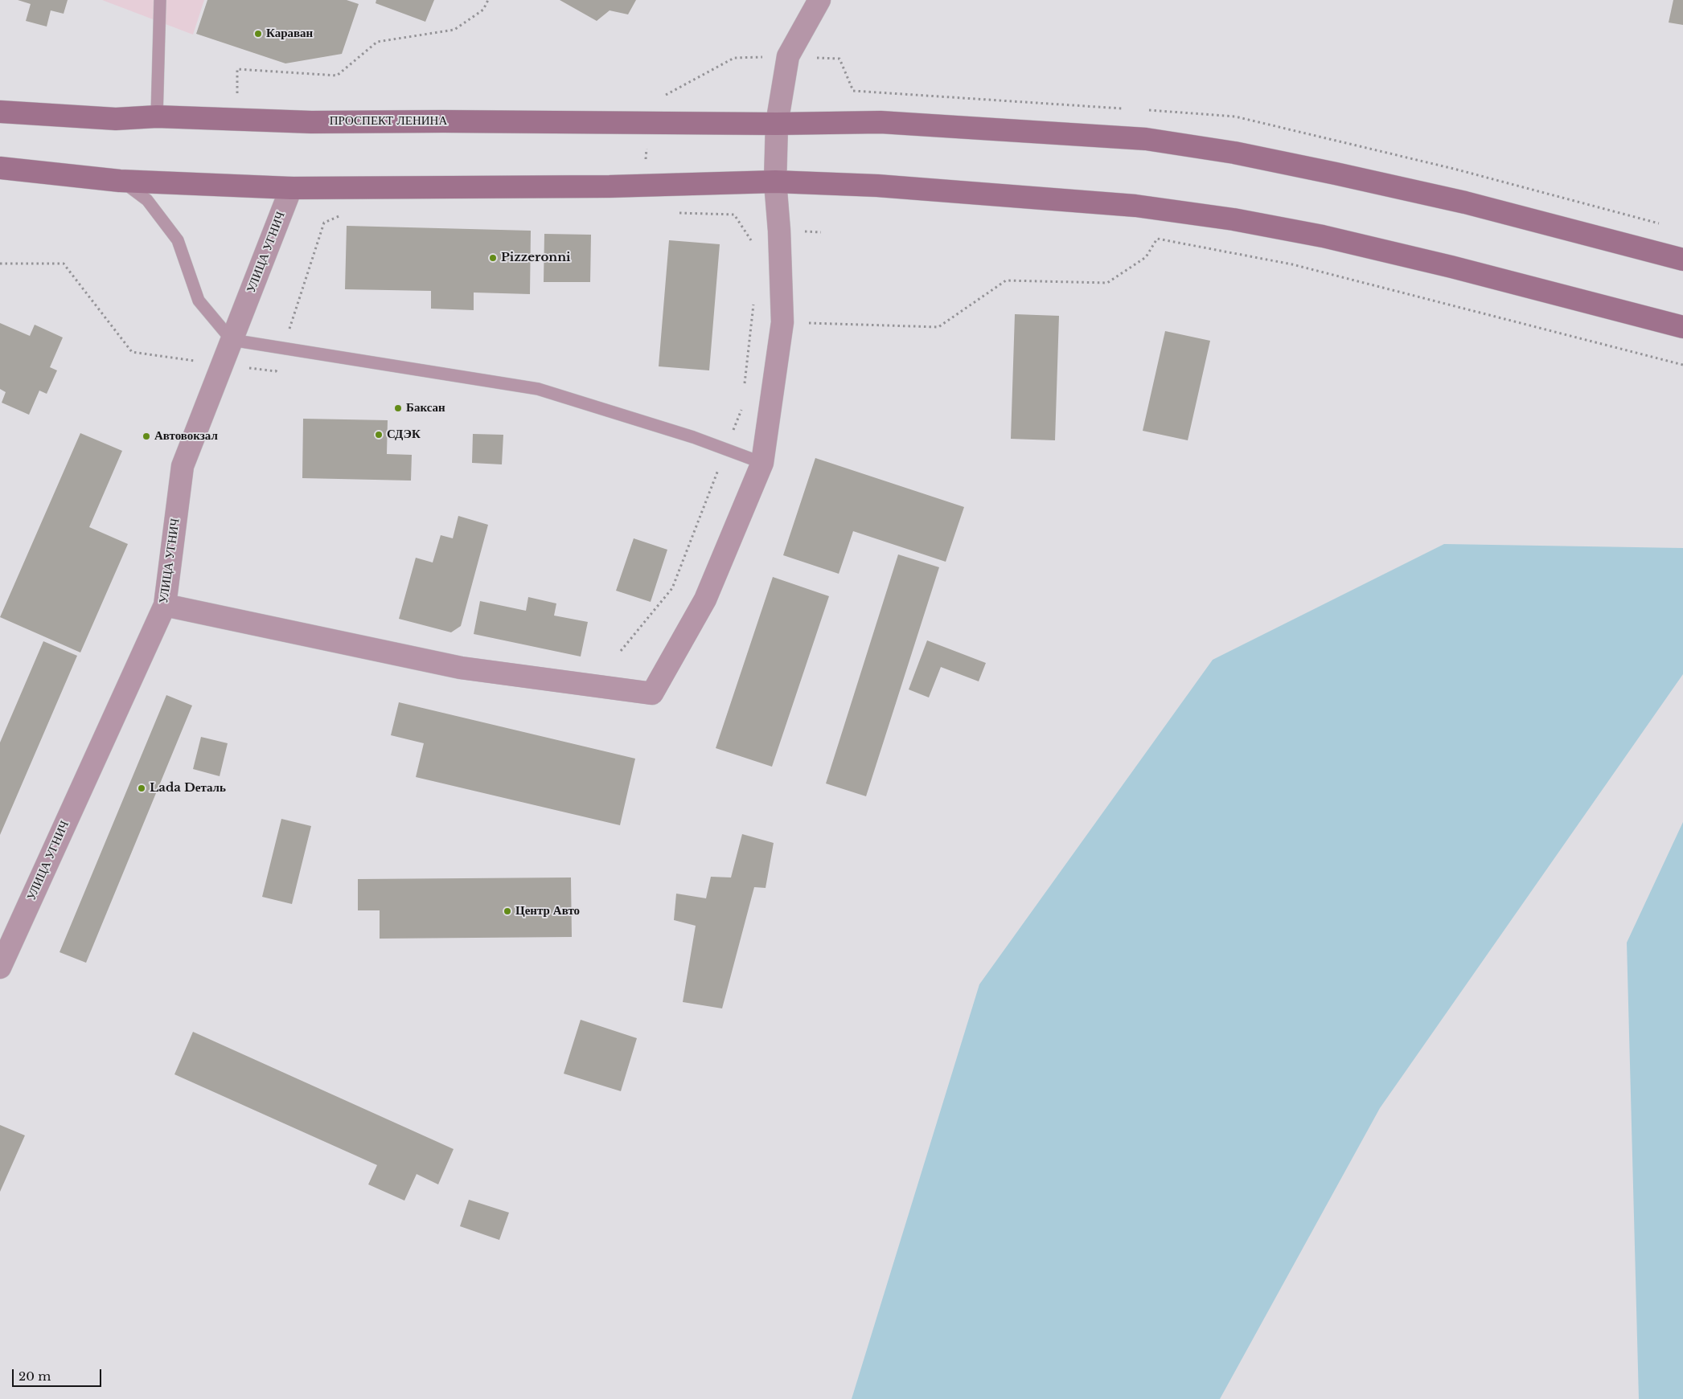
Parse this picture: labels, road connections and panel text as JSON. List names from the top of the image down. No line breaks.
{"streets":{"main road":["ПРОСПЕКТ ЛЕНИНА"],"street":["УЛИЦА УГНИЧ"]},"places":["Караван","Pizzeronni","Баксан","СДЭК","Автовокзал","Lada Dеталь","Центр Авто"],"scale_bar":"20 m"}
